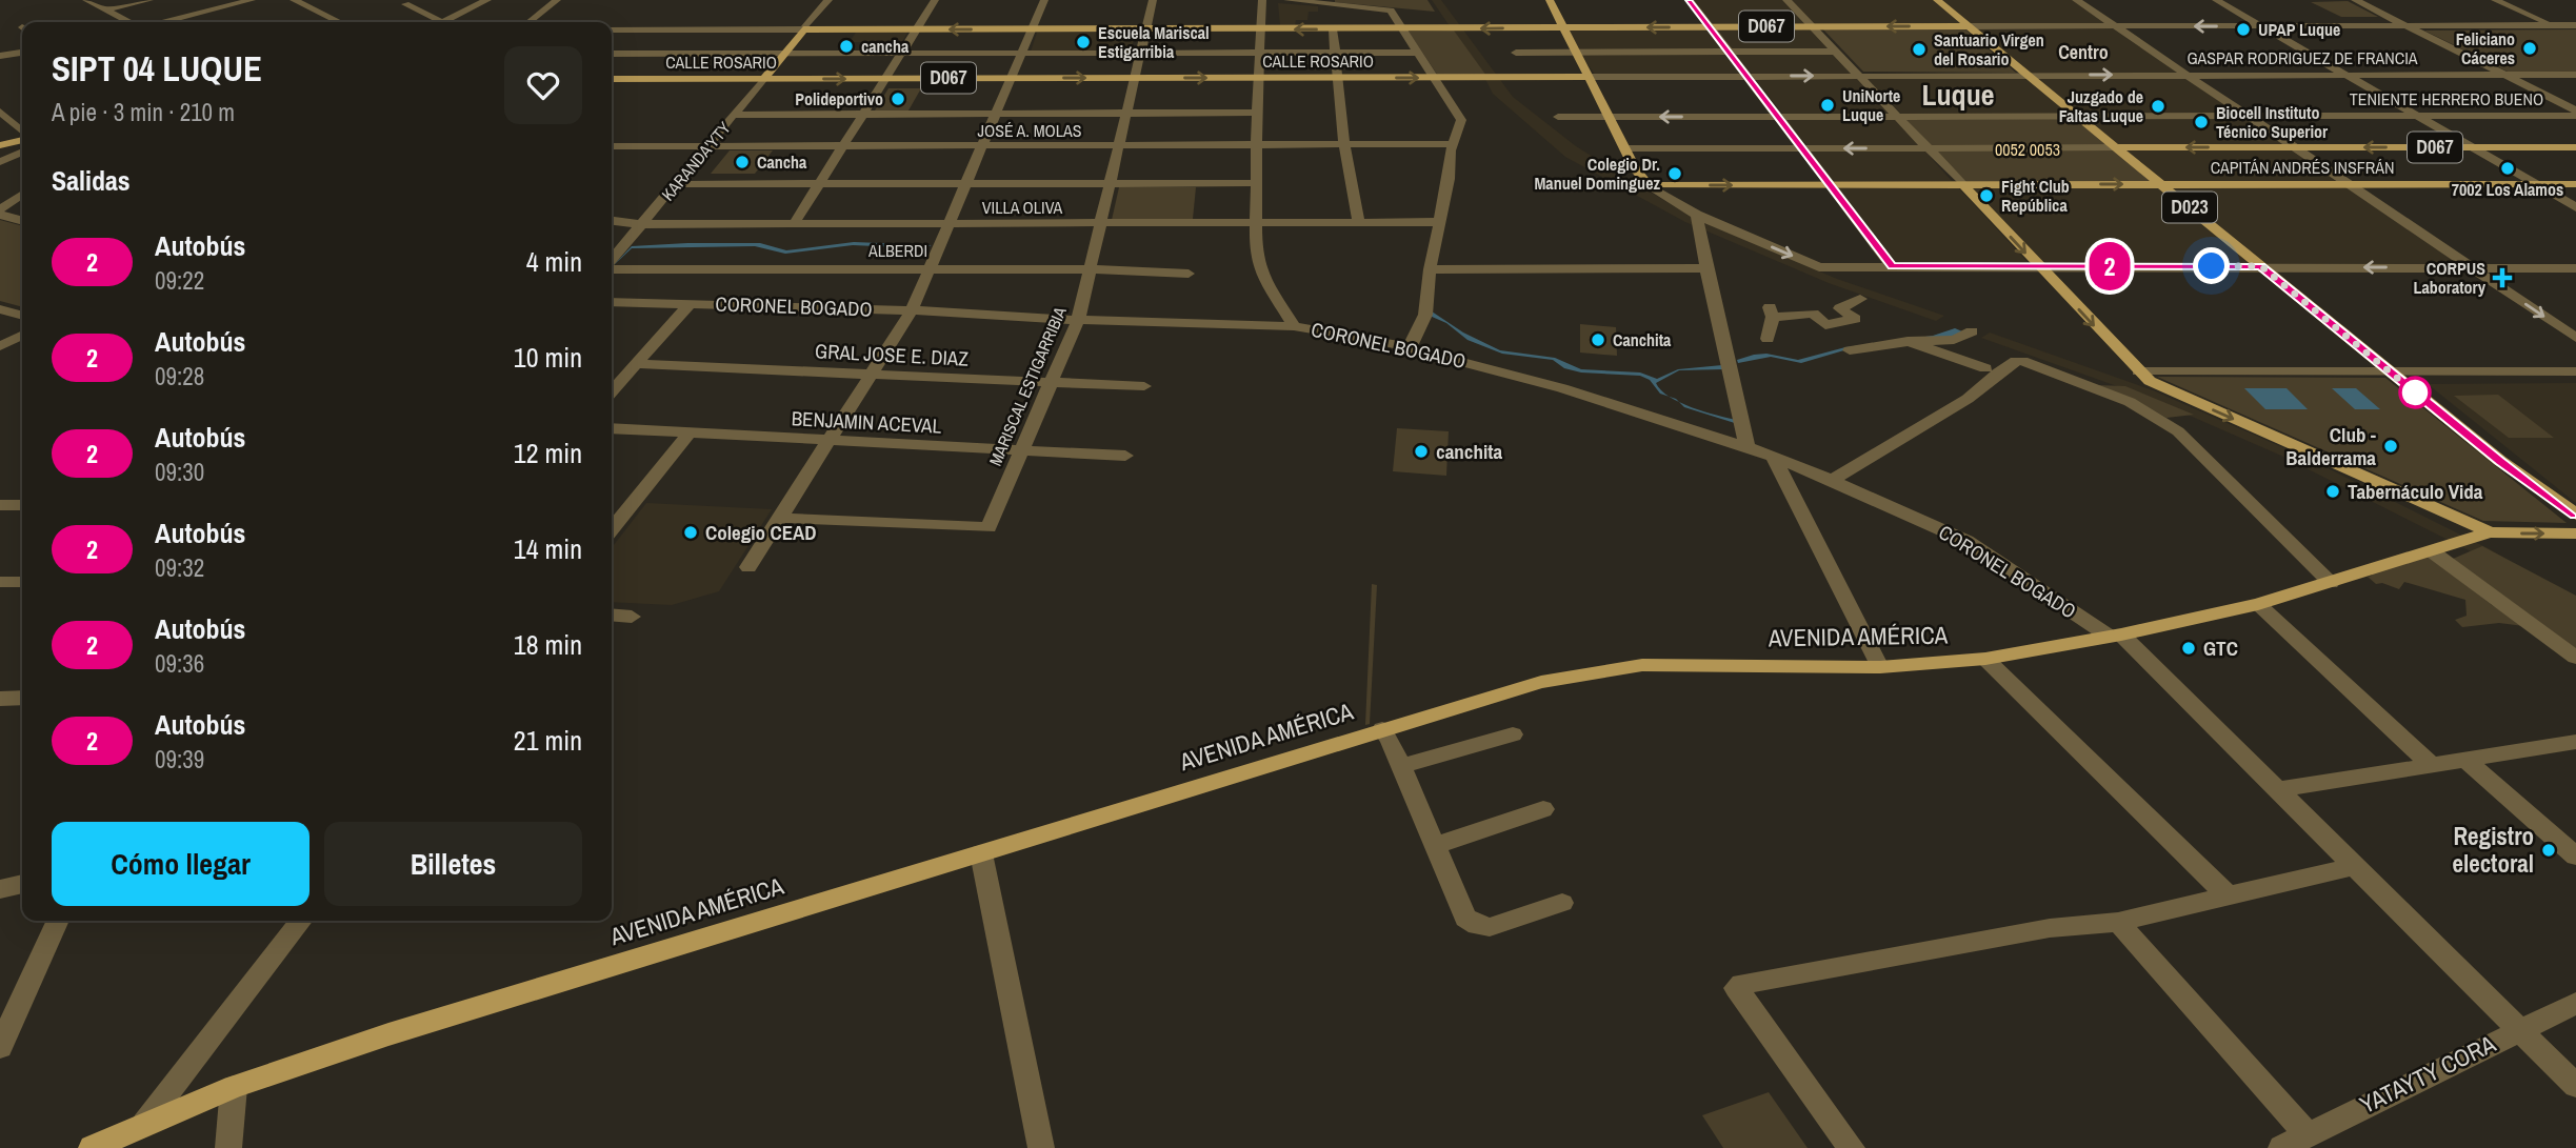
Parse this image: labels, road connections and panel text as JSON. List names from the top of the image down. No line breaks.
{"streets":{"main road":["D067","CALLE ROSARIO","CAPITÁN ANDRÉS INSFRÁN","D023","AVENIDA AMÉRICA"],"street":["GASPAR RODRIGUEZ DE FRANCIA","TENIENTE HERRERO BUENO","JOSÉ A. MOLAS","KARANDA'YTY","VILLA OLIVA","ALBERDI","CORONEL BOGADO","GRAL JOSE E. DIAZ","MARISCAL ESTIGARRIBIA","BENJAMIN ACEVAL","YATAYTY CORA"]},"crossings":[["D067","CAPITÁN ANDRÉS INSFRÁN"],["D067","D023"],["D067","MARISCAL ESTIGARRIBIA"],["GASPAR RODRIGUEZ DE FRANCIA","CALLE ROSARIO"],["GASPAR RODRIGUEZ DE FRANCIA","D023"],["CALLE ROSARIO","KARANDA'YTY"],["CALLE ROSARIO","D023"],["CALLE ROSARIO","MARISCAL ESTIGARRIBIA"],["TENIENTE HERRERO BUENO","D023"],["JOSÉ A. MOLAS","KARANDA'YTY"],["JOSÉ A. MOLAS","MARISCAL ESTIGARRIBIA"],["KARANDA'YTY","VILLA OLIVA"],["CAPITÁN ANDRÉS INSFRÁN","D023"],["VILLA OLIVA","MARISCAL ESTIGARRIBIA"],["ALBERDI","MARISCAL ESTIGARRIBIA"],["CORONEL BOGADO","MARISCAL ESTIGARRIBIA"],["CORONEL BOGADO","AVENIDA AMÉRICA"],["CORONEL BOGADO","YATAYTY CORA"],["GRAL JOSE E. DIAZ","MARISCAL ESTIGARRIBIA"],["MARISCAL ESTIGARRIBIA","BENJAMIN ACEVAL"]],"districts":["Centro","Luque"],"parks":["0052 0053"],"places":{"other":["UPAP Luque","Escuela Mariscal Estigarribia","cancha","Feliciano Cáceres","Santuario Virgen del Rosario","Polideportivo","UniNorte Luque","Juzgado de Faltas Luque","Biocell Instituto Técnico Superior","Cancha","7002 Los Alamos","Colegio Dr. Manuel Dominguez","Fight Club República","Canchita","Club - Balderrama","canchita","Tabernáculo Vida","Colegio CEAD","GTC","Registro electoral"],"health":["CORPUS Laboratory"]},"lines":["bus line 2"],"page":{"on_map":"2","heading":[["SIPT 04 LUQUE","A pie · 3 min · 210 m"],"Salidas"],"list":[{"mark":"2","name":"Autobús","note":"09:22","value":"4 min"},{"mark":"2","name":"Autobús","note":"09:28","value":"10 min"},{"mark":"2","name":"Autobús","note":"09:30","value":"12 min"},{"mark":"2","name":"Autobús","note":"09:32","value":"14 min"},{"mark":"2","name":"Autobús","note":"09:36","value":"18 min"},{"mark":"2","name":"Autobús","note":"09:39","value":"21 min"}],"buttons":["Cómo llegar","Billetes"]}}
